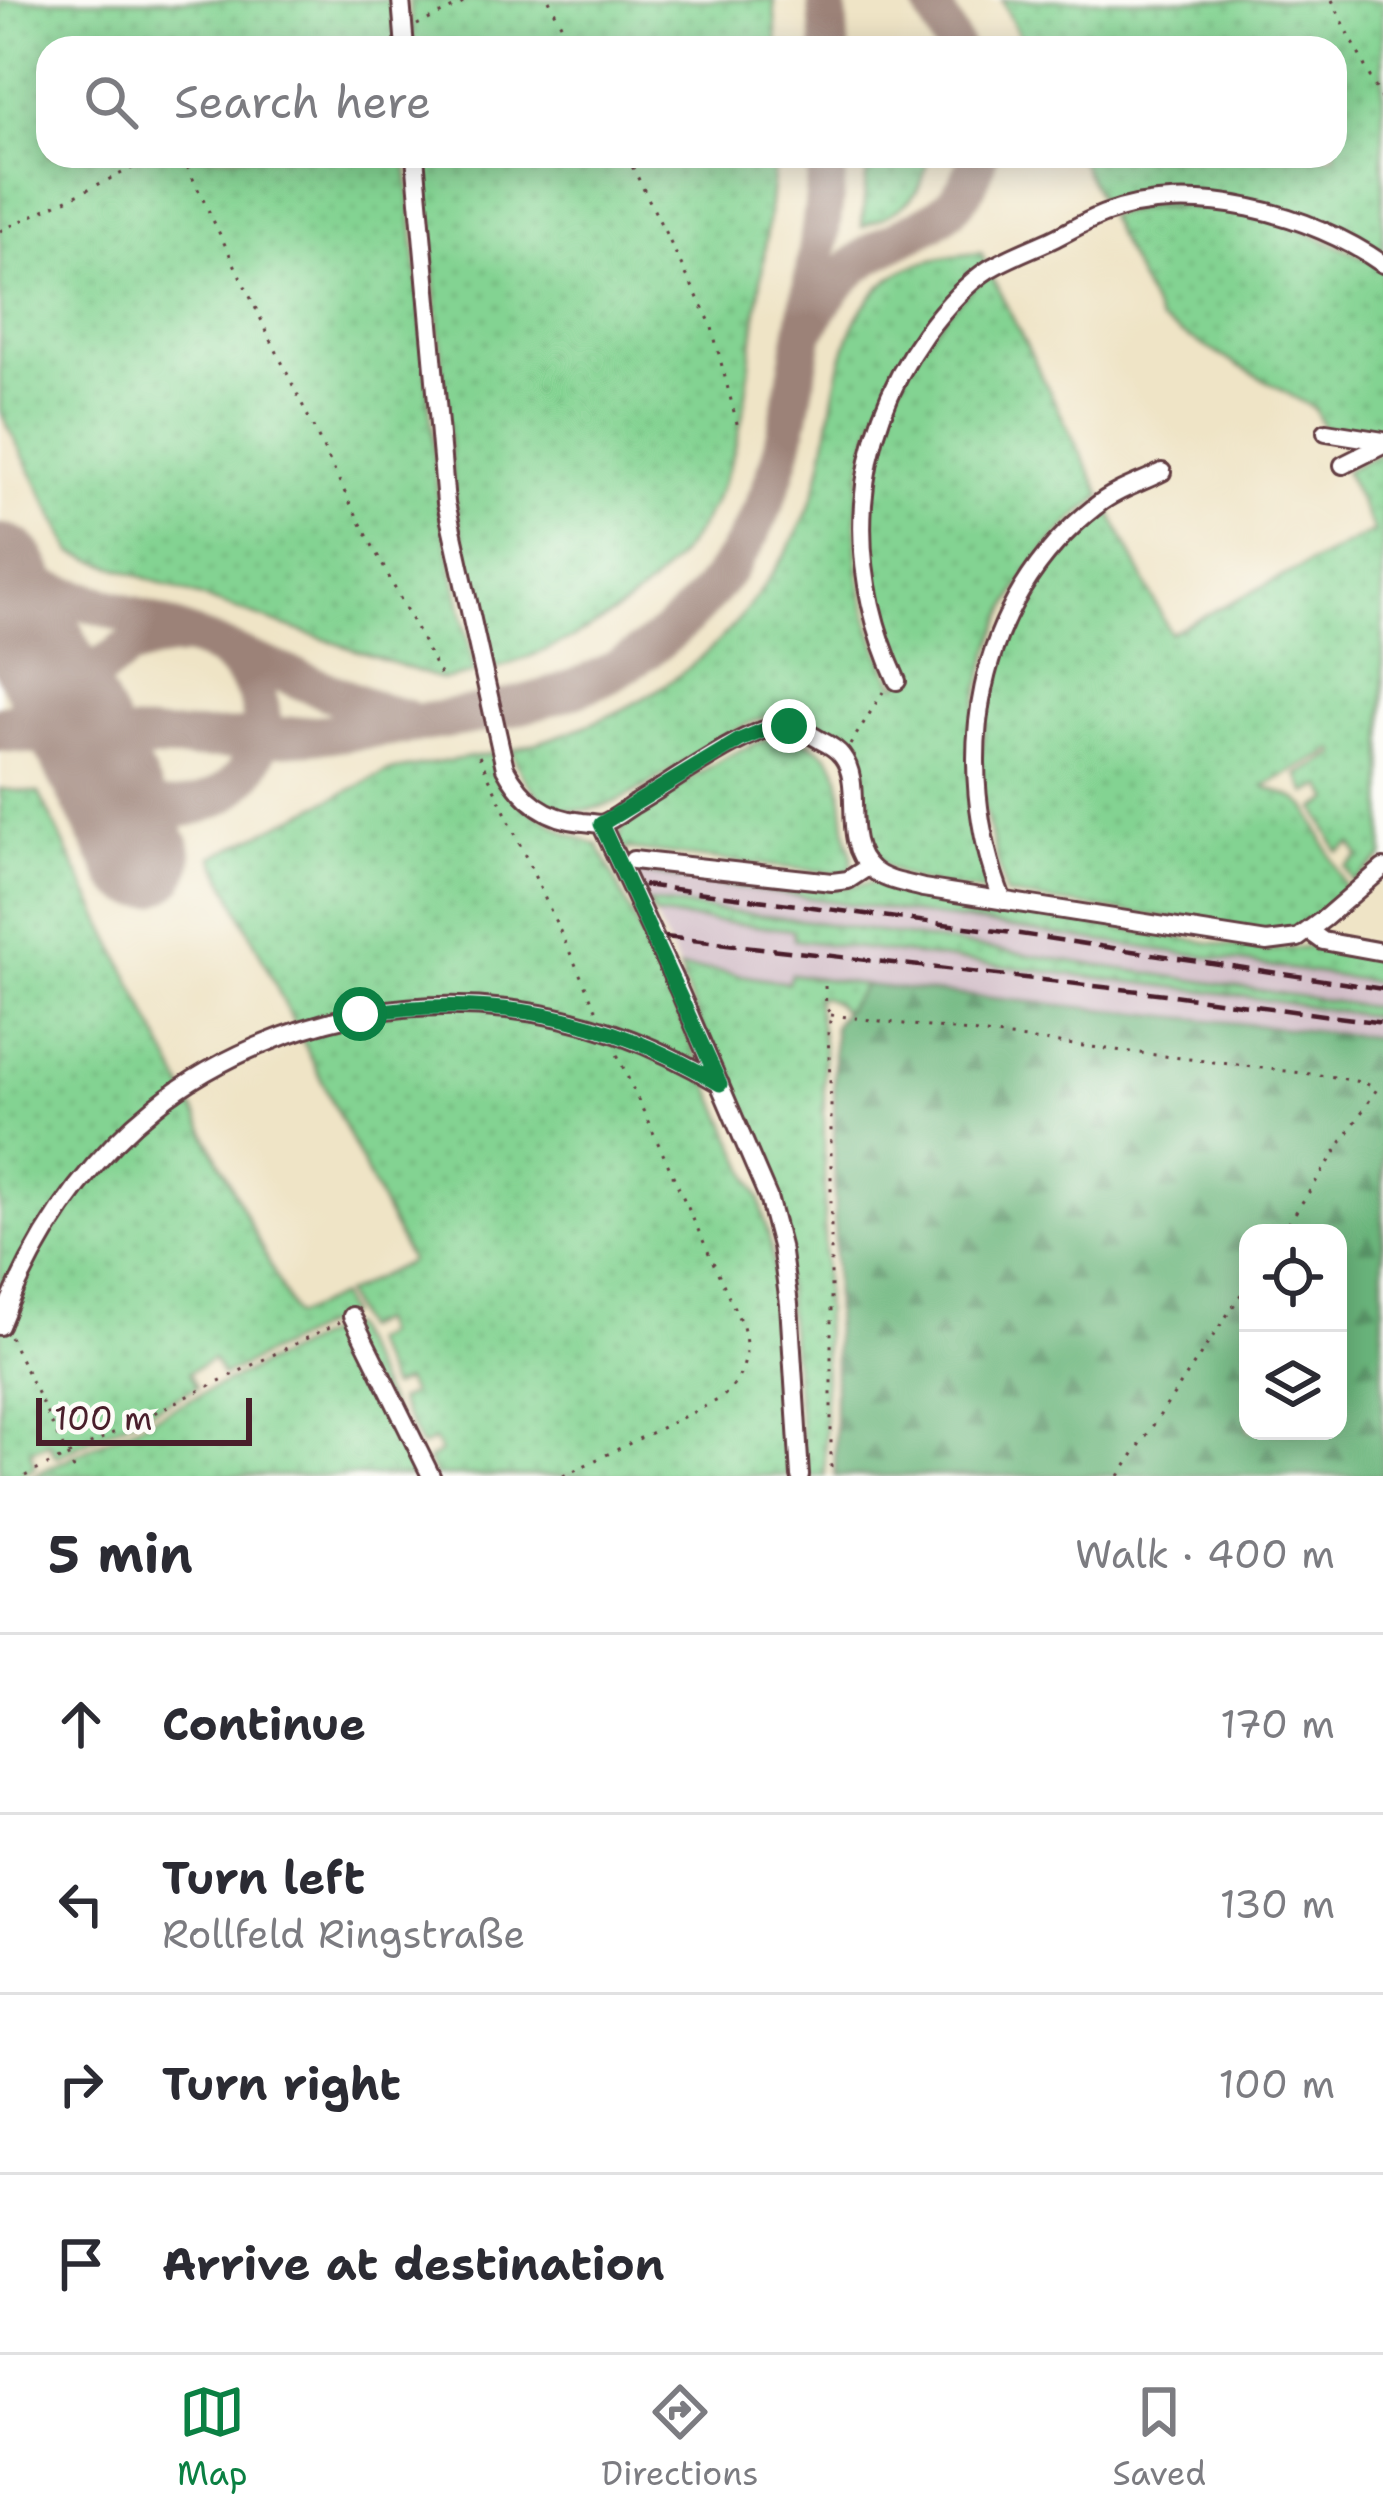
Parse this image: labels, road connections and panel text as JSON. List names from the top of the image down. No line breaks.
{"scale_bar":"100 m","page":{"search":"Search here","scale":"100 m","heading":["5 min","Walk · 400 m"],"list":[["Continue","170 m"],["Turn left","Rollfeld Ringstraße","130 m"],["Turn right","100 m"],"Arrive at destination"],"nav":["Map","Directions","Saved"]}}
